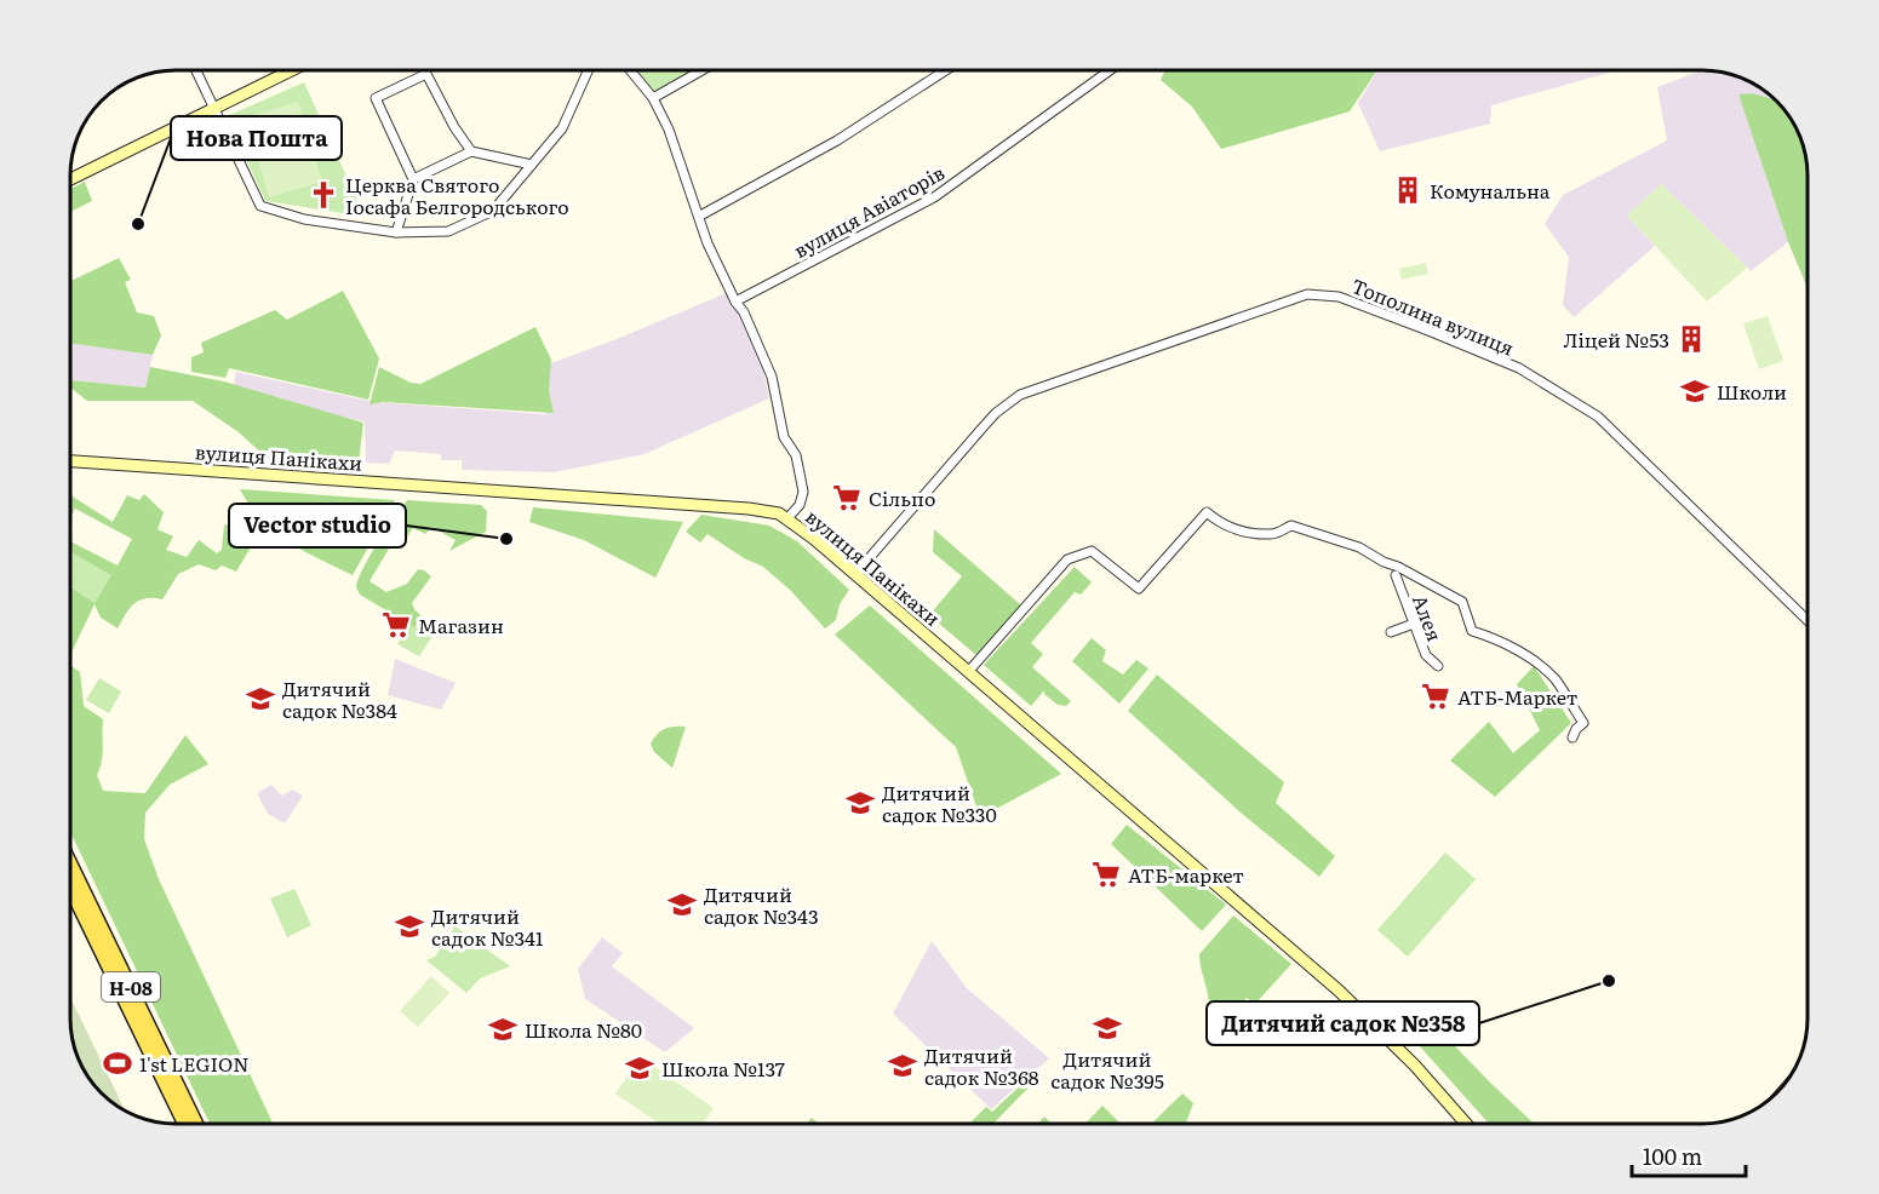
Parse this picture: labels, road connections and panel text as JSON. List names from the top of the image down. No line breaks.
{"streets":{"main road":["Н-08"],"street":["вулиця Авіаторів","Тополина вулиця","вулиця Панікахи","Алея"]},"crossings":[["Тополина вулиця","вулиця Панікахи"]],"places":{"building":["Комунальна","Ліцей №53"],"church":["Церква Святого Іосафа Белгородського"],"other":["Нова Пошта","Vector studio","Дитячий садок №358"],"school or university":["Школи","Дитячий садок №384","Дитячий садок №330","Дитячий садок №343","Дитячий садок №341","Дитячий садок №395","Школа №80","Дитячий садок №368","Школа №137"],"supermarket":["Сільпо","Магазин","АТБ-Маркет","АТБ-маркет"],"sports":["1'st LEGION"]},"scale_bar":"100 m"}
